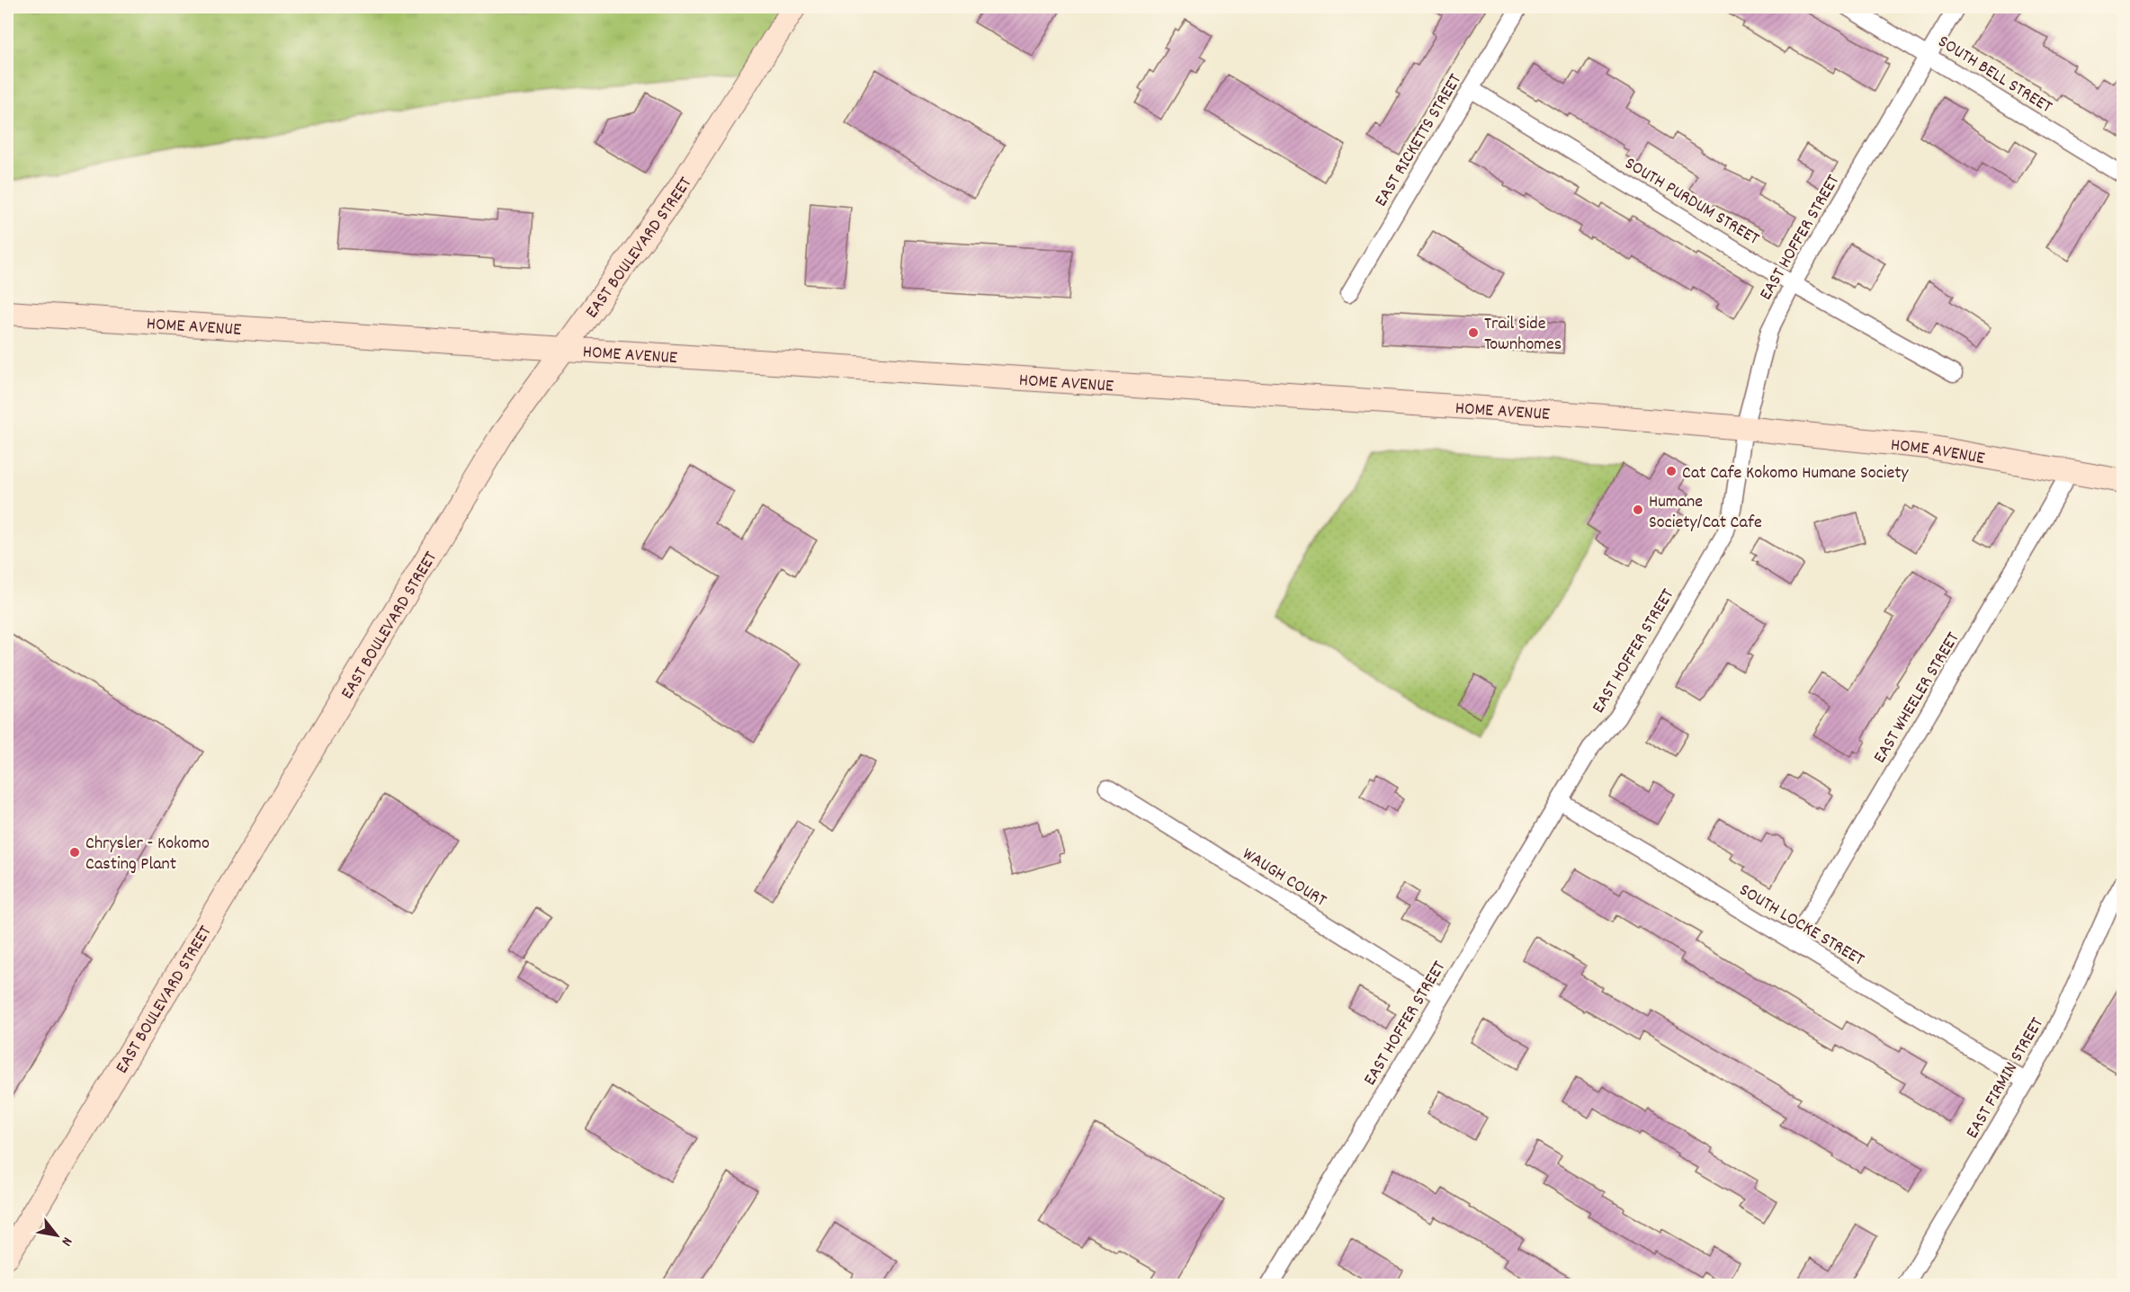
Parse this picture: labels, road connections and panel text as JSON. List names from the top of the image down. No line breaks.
{"streets":{"main road":["EAST BOULEVARD STREET","HOME AVENUE"],"street":["SOUTH BELL STREET","EAST RICKETTS STREET","SOUTH PURDUM STREET","EAST HOFFER STREET","EAST WHEELER STREET","WAUGH COURT","SOUTH LOCKE STREET","EAST FIRMIN STREET"]},"crossings":[["SOUTH BELL STREET","EAST HOFFER STREET"],["EAST RICKETTS STREET","SOUTH PURDUM STREET"],["SOUTH PURDUM STREET","EAST HOFFER STREET"],["EAST HOFFER STREET","HOME AVENUE"],["EAST HOFFER STREET","WAUGH COURT"],["EAST HOFFER STREET","SOUTH LOCKE STREET"],["EAST BOULEVARD STREET","HOME AVENUE"],["HOME AVENUE","EAST WHEELER STREET"],["EAST WHEELER STREET","SOUTH LOCKE STREET"],["SOUTH LOCKE STREET","EAST FIRMIN STREET"]],"places":["Trail Side Townhomes","Cat Cafe Kokomo Humane Society","Humane Society/Cat Cafe","Chrysler - Kokomo Casting Plant"],"north":"bottom right"}
